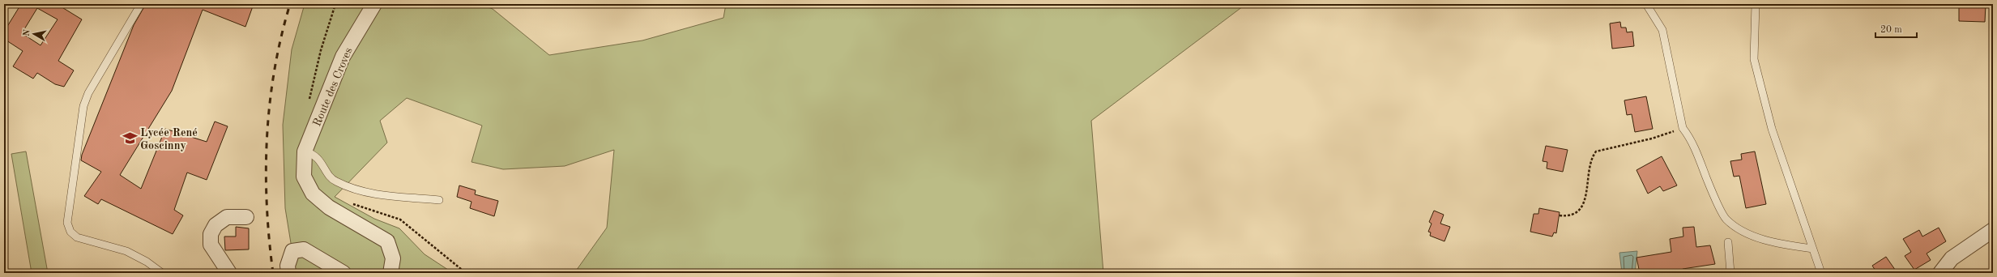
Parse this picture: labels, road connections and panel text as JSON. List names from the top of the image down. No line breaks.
{"streets":{"street":["Route des Croves"]},"places":{"school or university":["Lycée René Goscinny"]},"scale_bar":"20 m","north":"left"}
